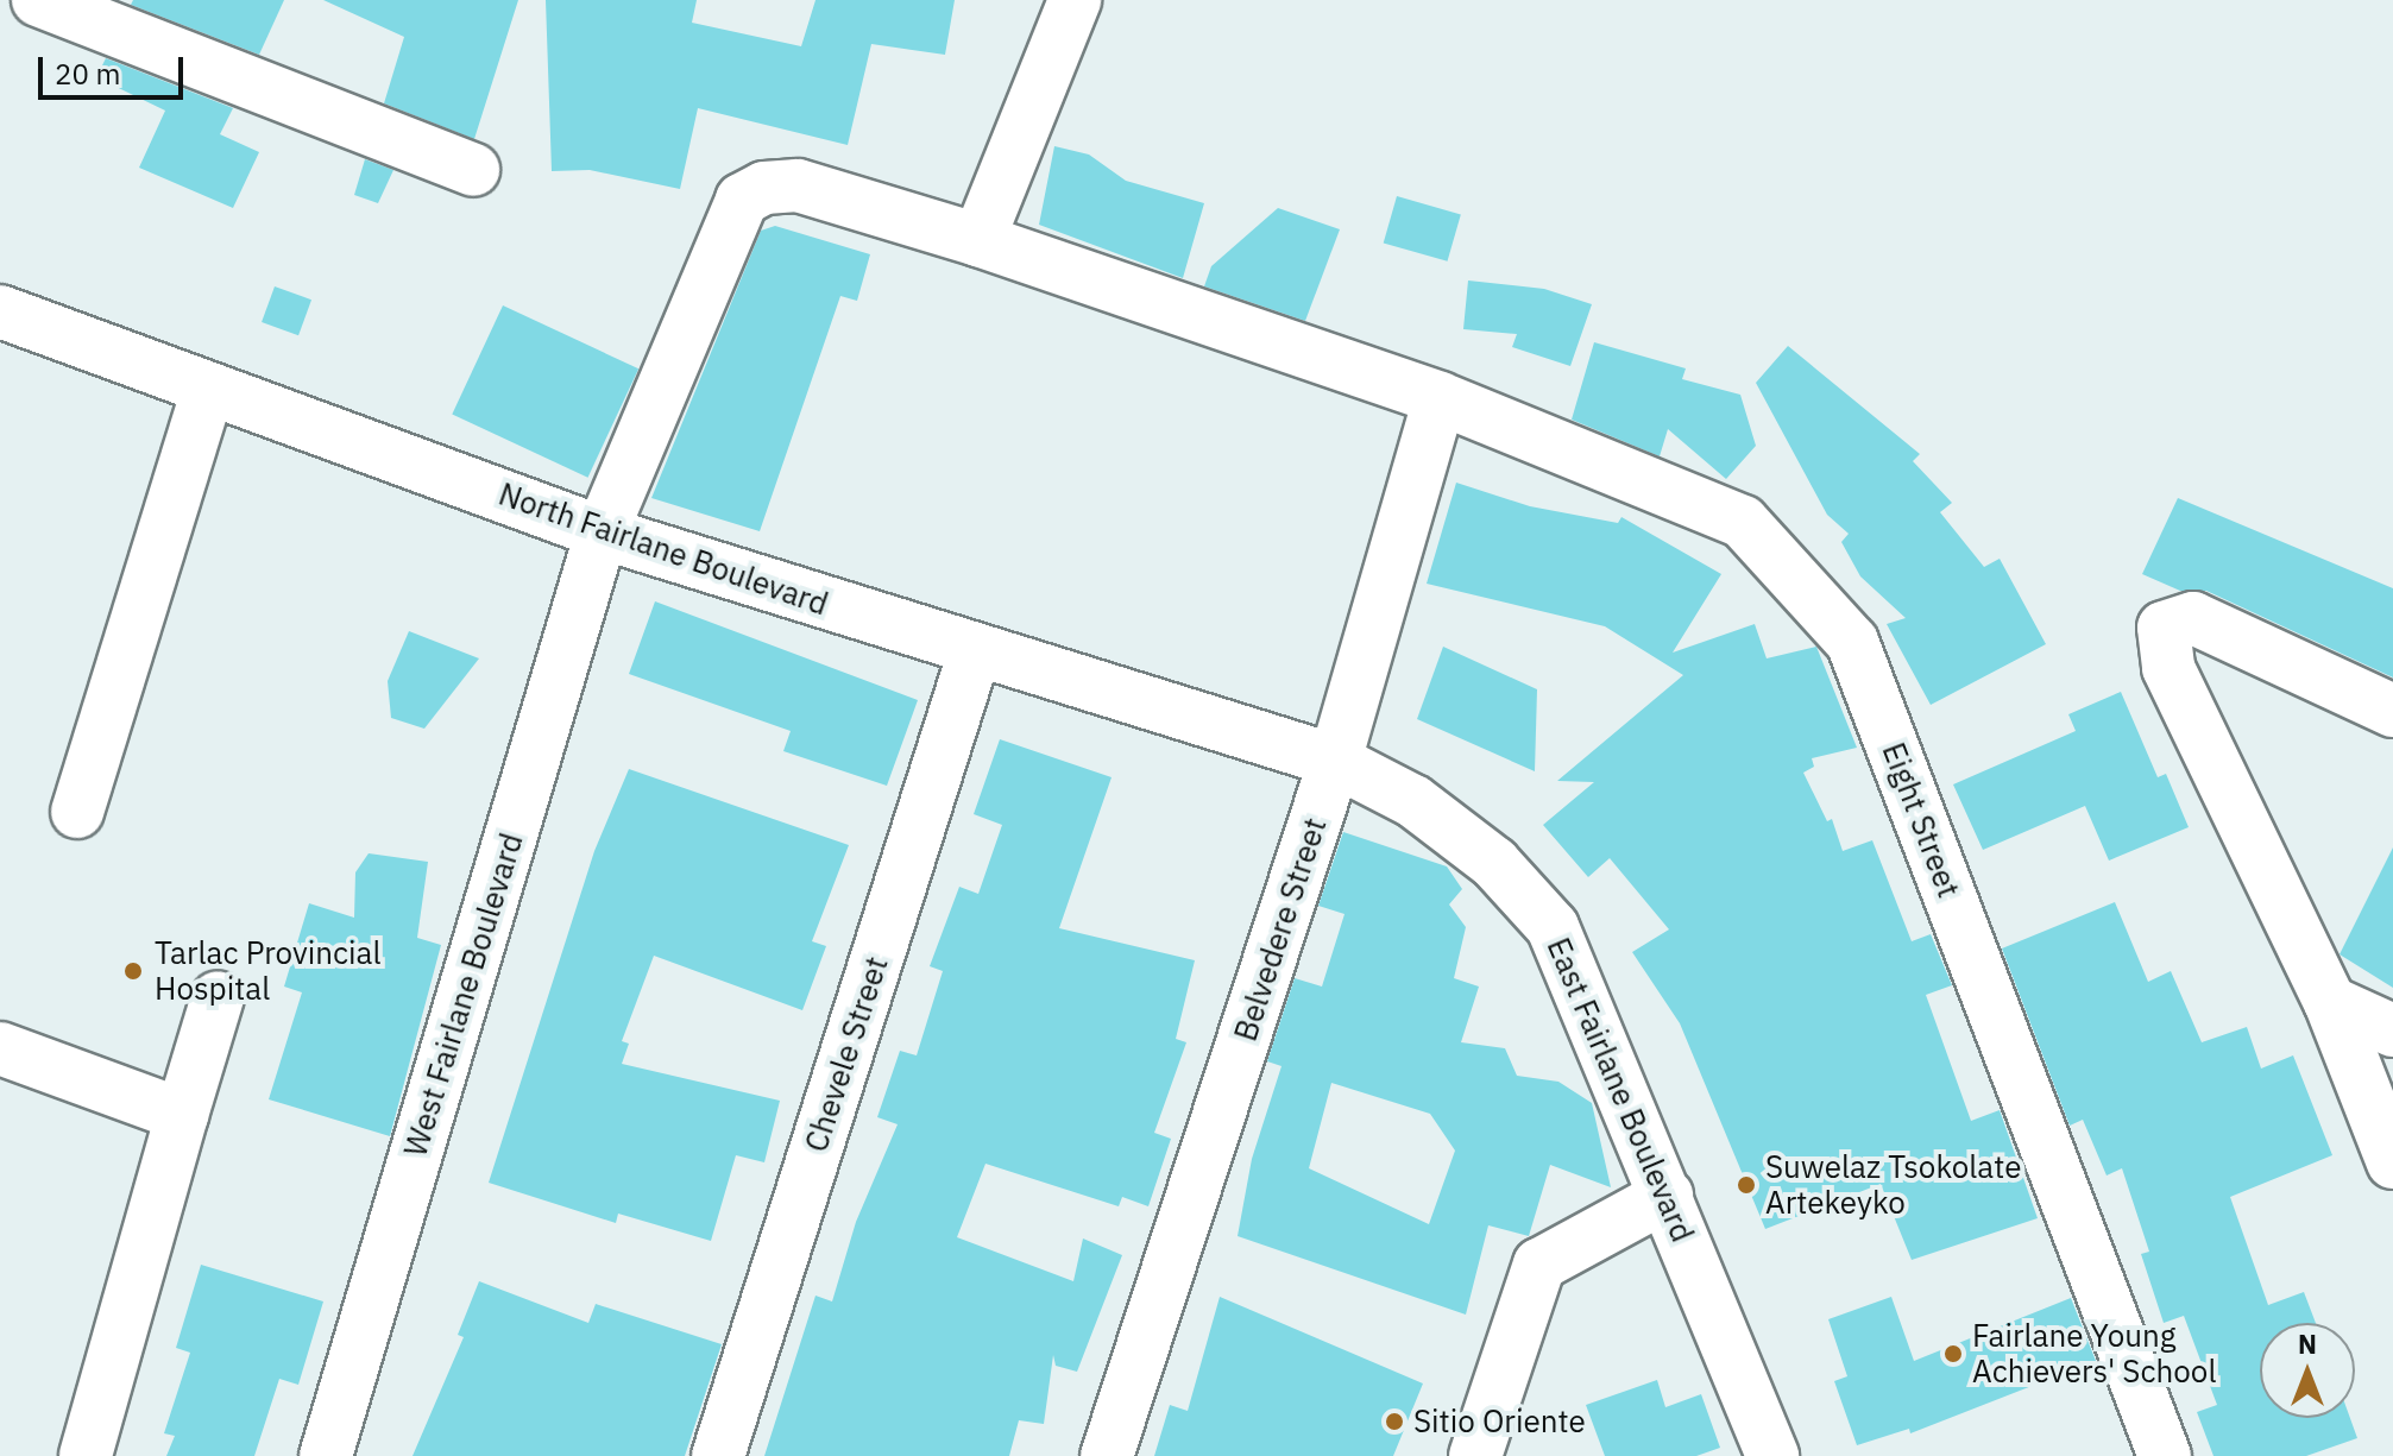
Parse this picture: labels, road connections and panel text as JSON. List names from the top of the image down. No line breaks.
{"streets":{"street":["North Fairlane Boulevard","Eight Street","Belvedere Street","West Fairlane Boulevard","Chevele Street","East Fairlane Boulevard"]},"crossings":[["North Fairlane Boulevard","Belvedere Street"],["North Fairlane Boulevard","West Fairlane Boulevard"],["North Fairlane Boulevard","Chevele Street"],["North Fairlane Boulevard","East Fairlane Boulevard"],["Eight Street","Belvedere Street"],["Eight Street","West Fairlane Boulevard"],["Belvedere Street","East Fairlane Boulevard"]],"places":["Tarlac Provincial Hospital","Suwelaz Tsokolate Artekeyko","Fairlane Young Achievers' School","Sitio Oriente"],"scale_bar":"20 m","north":"top"}
